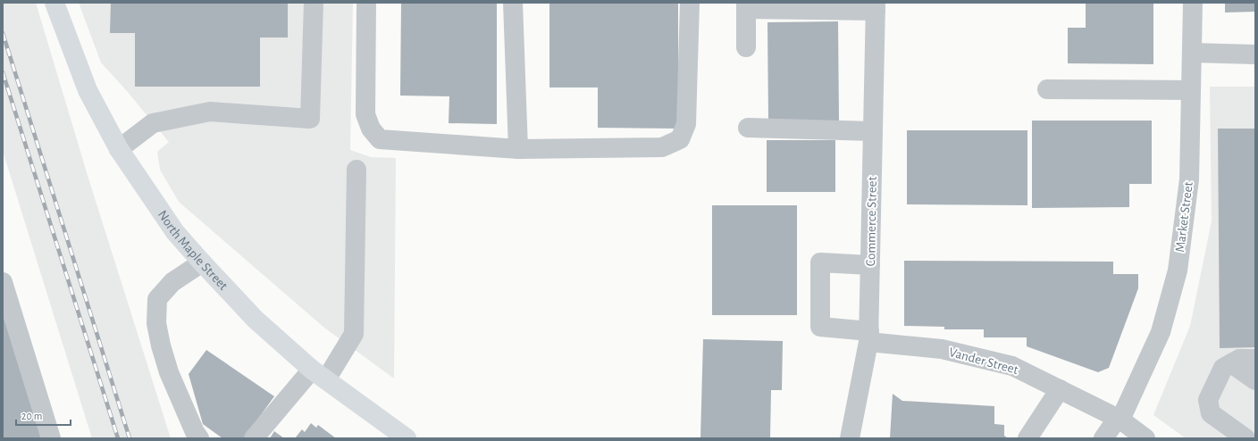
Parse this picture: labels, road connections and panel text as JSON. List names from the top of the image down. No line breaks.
{"streets":{"main road":["North Maple Street"],"street":["Market Street","Commerce Street","Vander Street"]},"crossings":[["Market Street","Vander Street"],["Commerce Street","Vander Street"]],"scale_bar":"20 m"}
